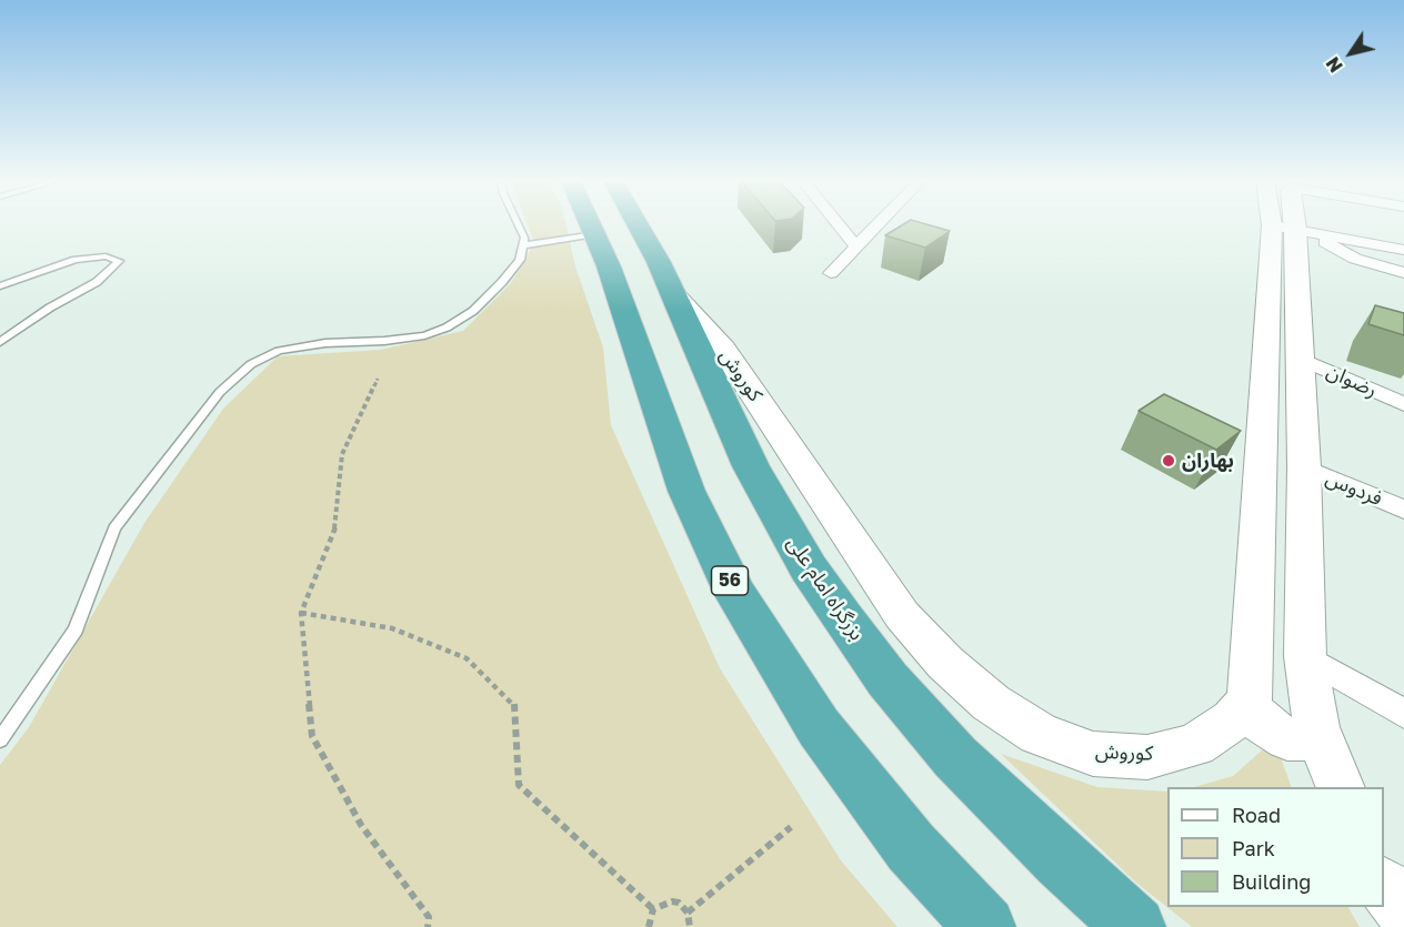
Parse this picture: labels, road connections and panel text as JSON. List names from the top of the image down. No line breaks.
{"streets":{"highway":["56","بزرگراه امام علی"],"main road":["کوروش"],"street":["رضوان","فردوس"]},"crossings":[["کوروش","بزرگراه امام علی"]],"places":["بهاران"],"legend":["Road","Park","Building"],"north":"bottom left"}
